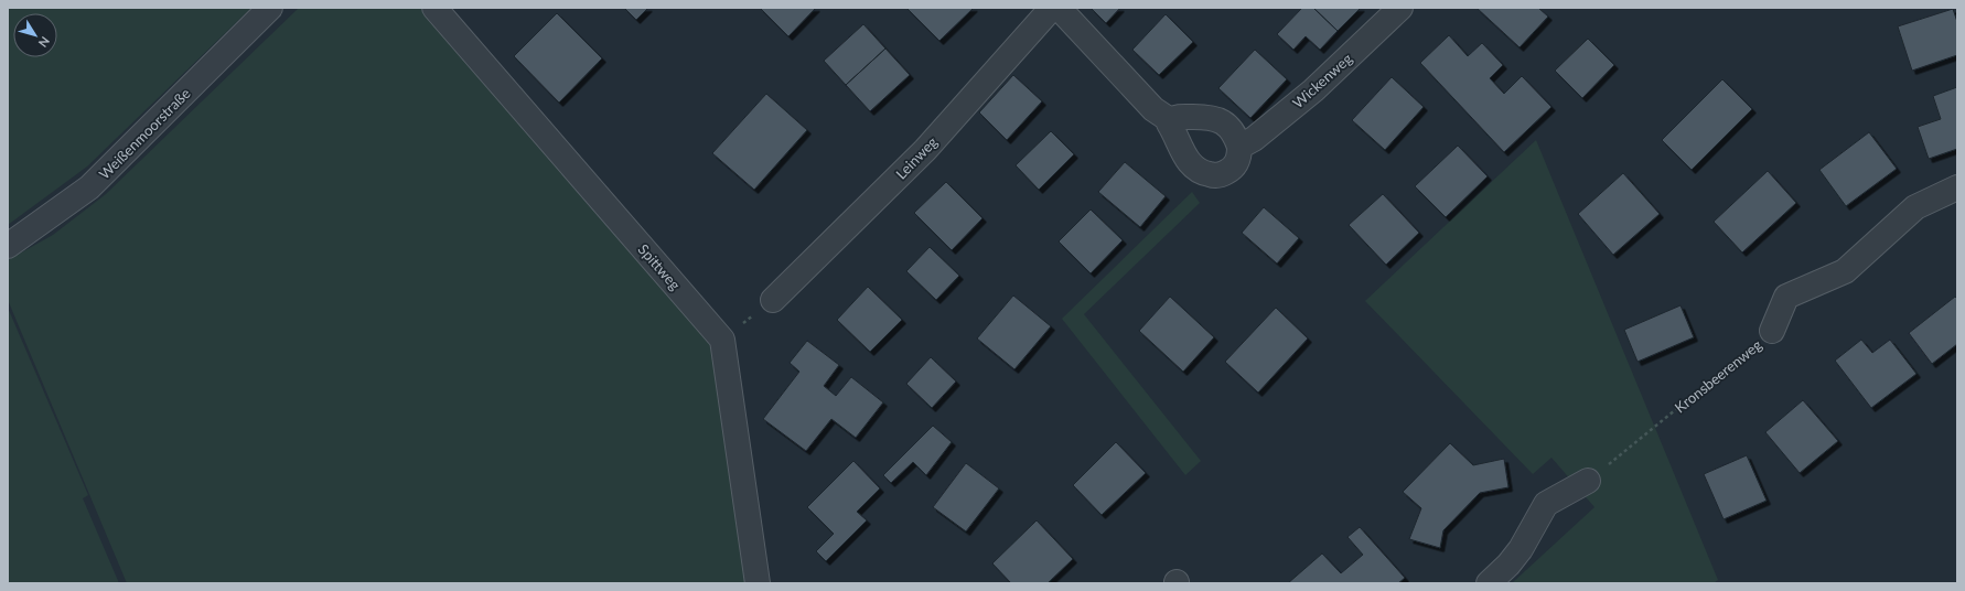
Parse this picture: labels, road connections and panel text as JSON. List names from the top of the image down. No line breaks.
{"streets":{"street":["Wickenweg","Weißenmoorstraße","Leinweg","Spittweg","Kronsbeerenweg"]},"north":"bottom right"}
